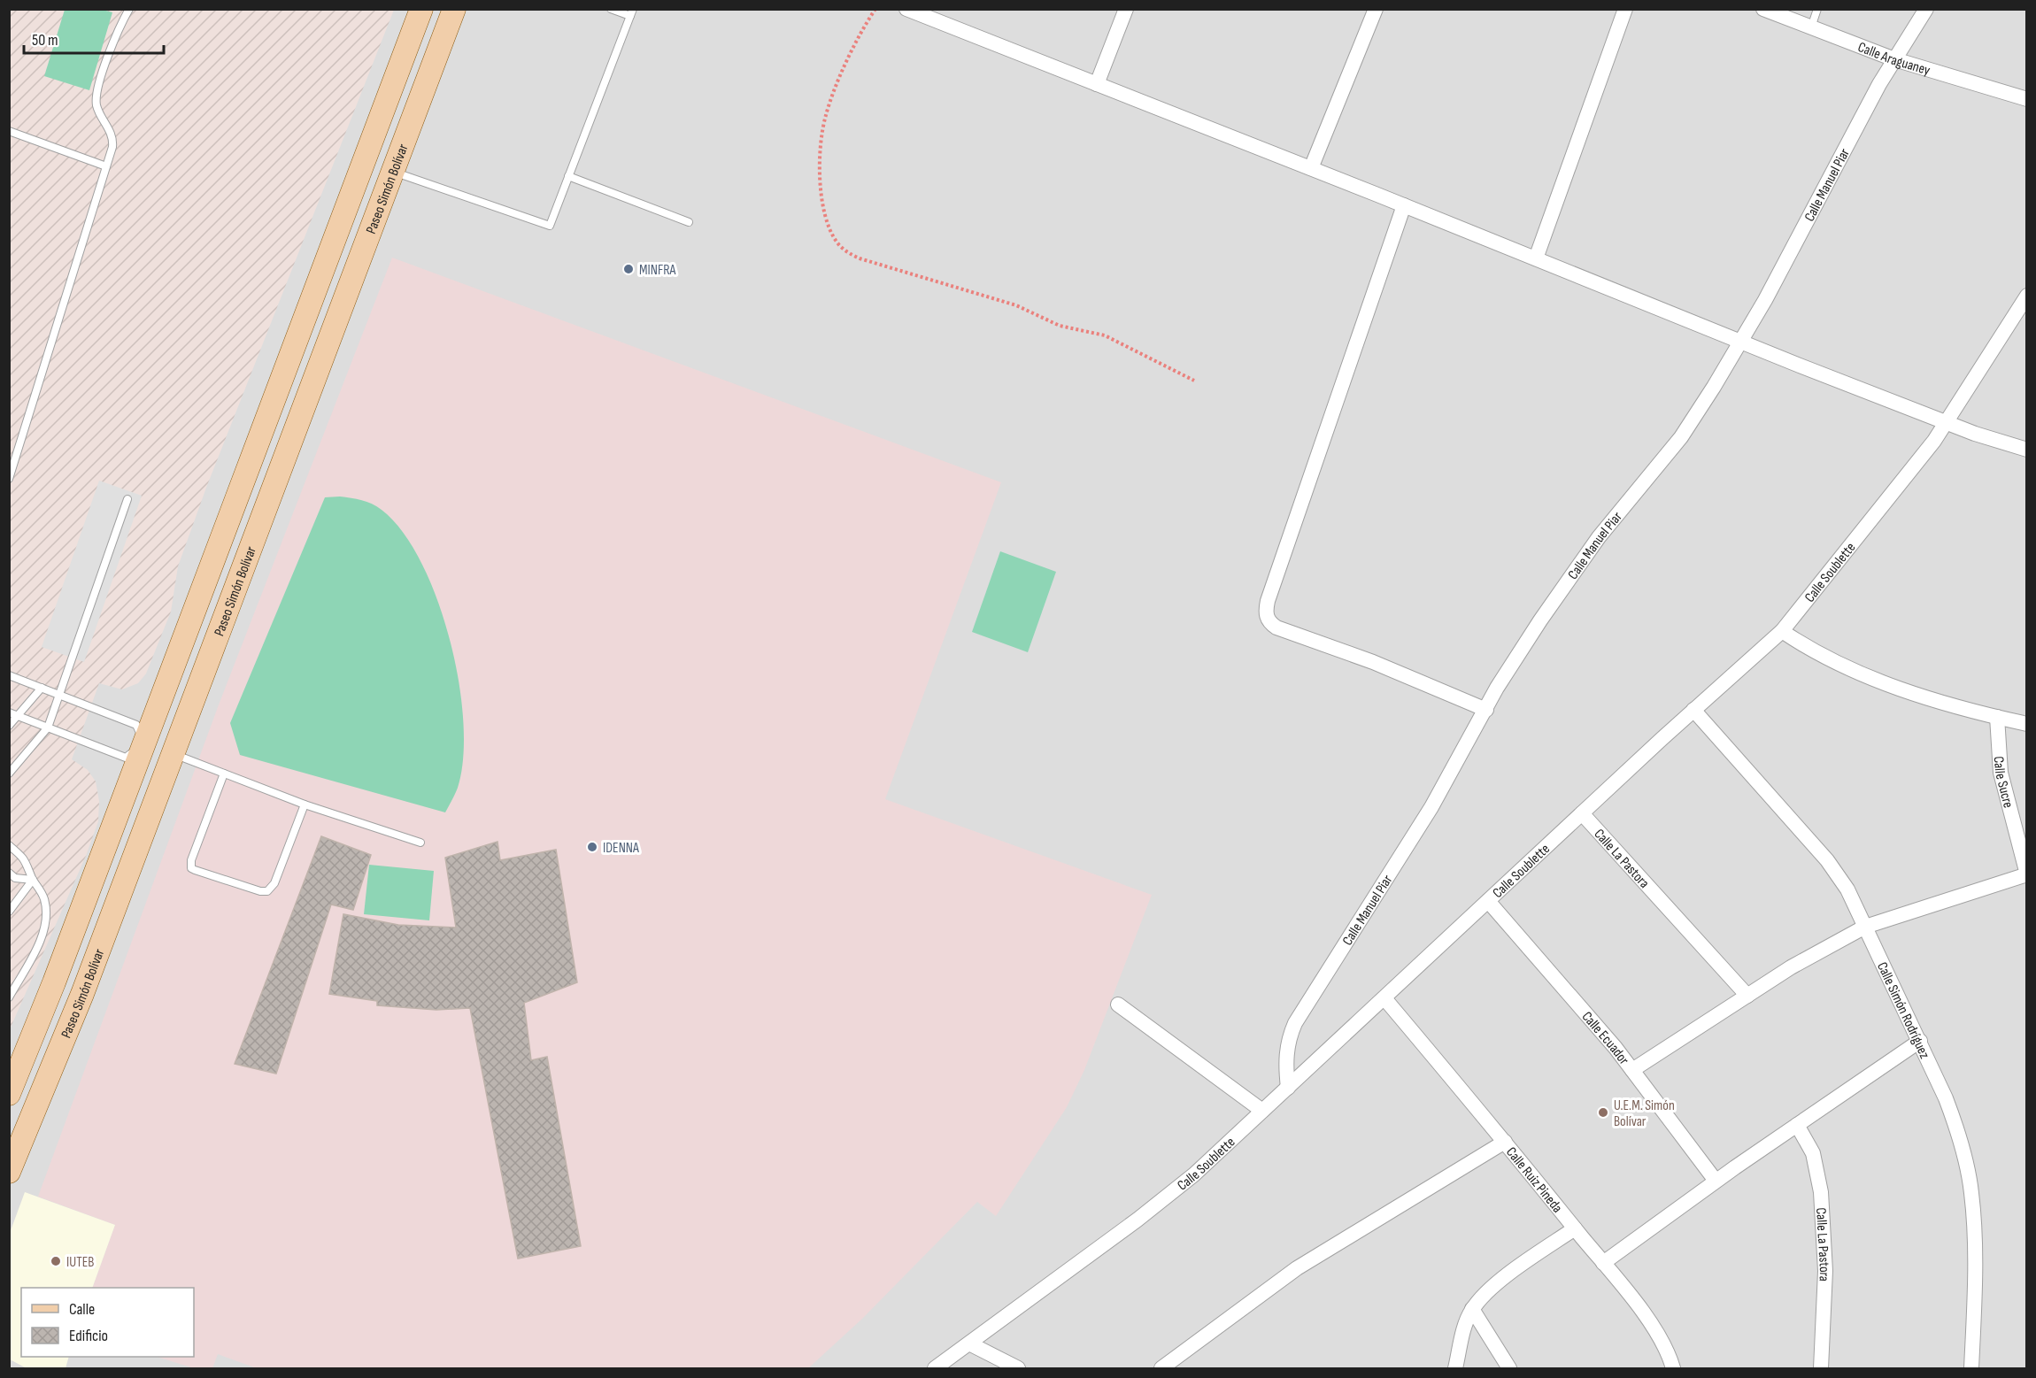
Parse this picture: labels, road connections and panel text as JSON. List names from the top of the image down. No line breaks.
{"streets":{"main road":["Paseo Simón Bolívar"],"street":["Calle Araguaney","Calle Manuel Piar","Calle Soublette","Calle Sucre","Calle La Pastora","Calle Simón Rodríguez","Calle Ecuador","Calle Ruiz Pineda"]},"crossings":[["Calle Araguaney","Calle Manuel Piar"],["Calle Manuel Piar","Calle Soublette"],["Calle Soublette","Calle La Pastora"],["Calle Soublette","Calle Simón Rodríguez"],["Calle Soublette","Calle Ecuador"],["Calle Soublette","Calle Ruiz Pineda"]],"places":["MINFRA","IDENNA","U.E.M. Simón Bolívar","IUTEB"],"legend":["Calle","Edificio"],"scale_bar":"50 m"}
